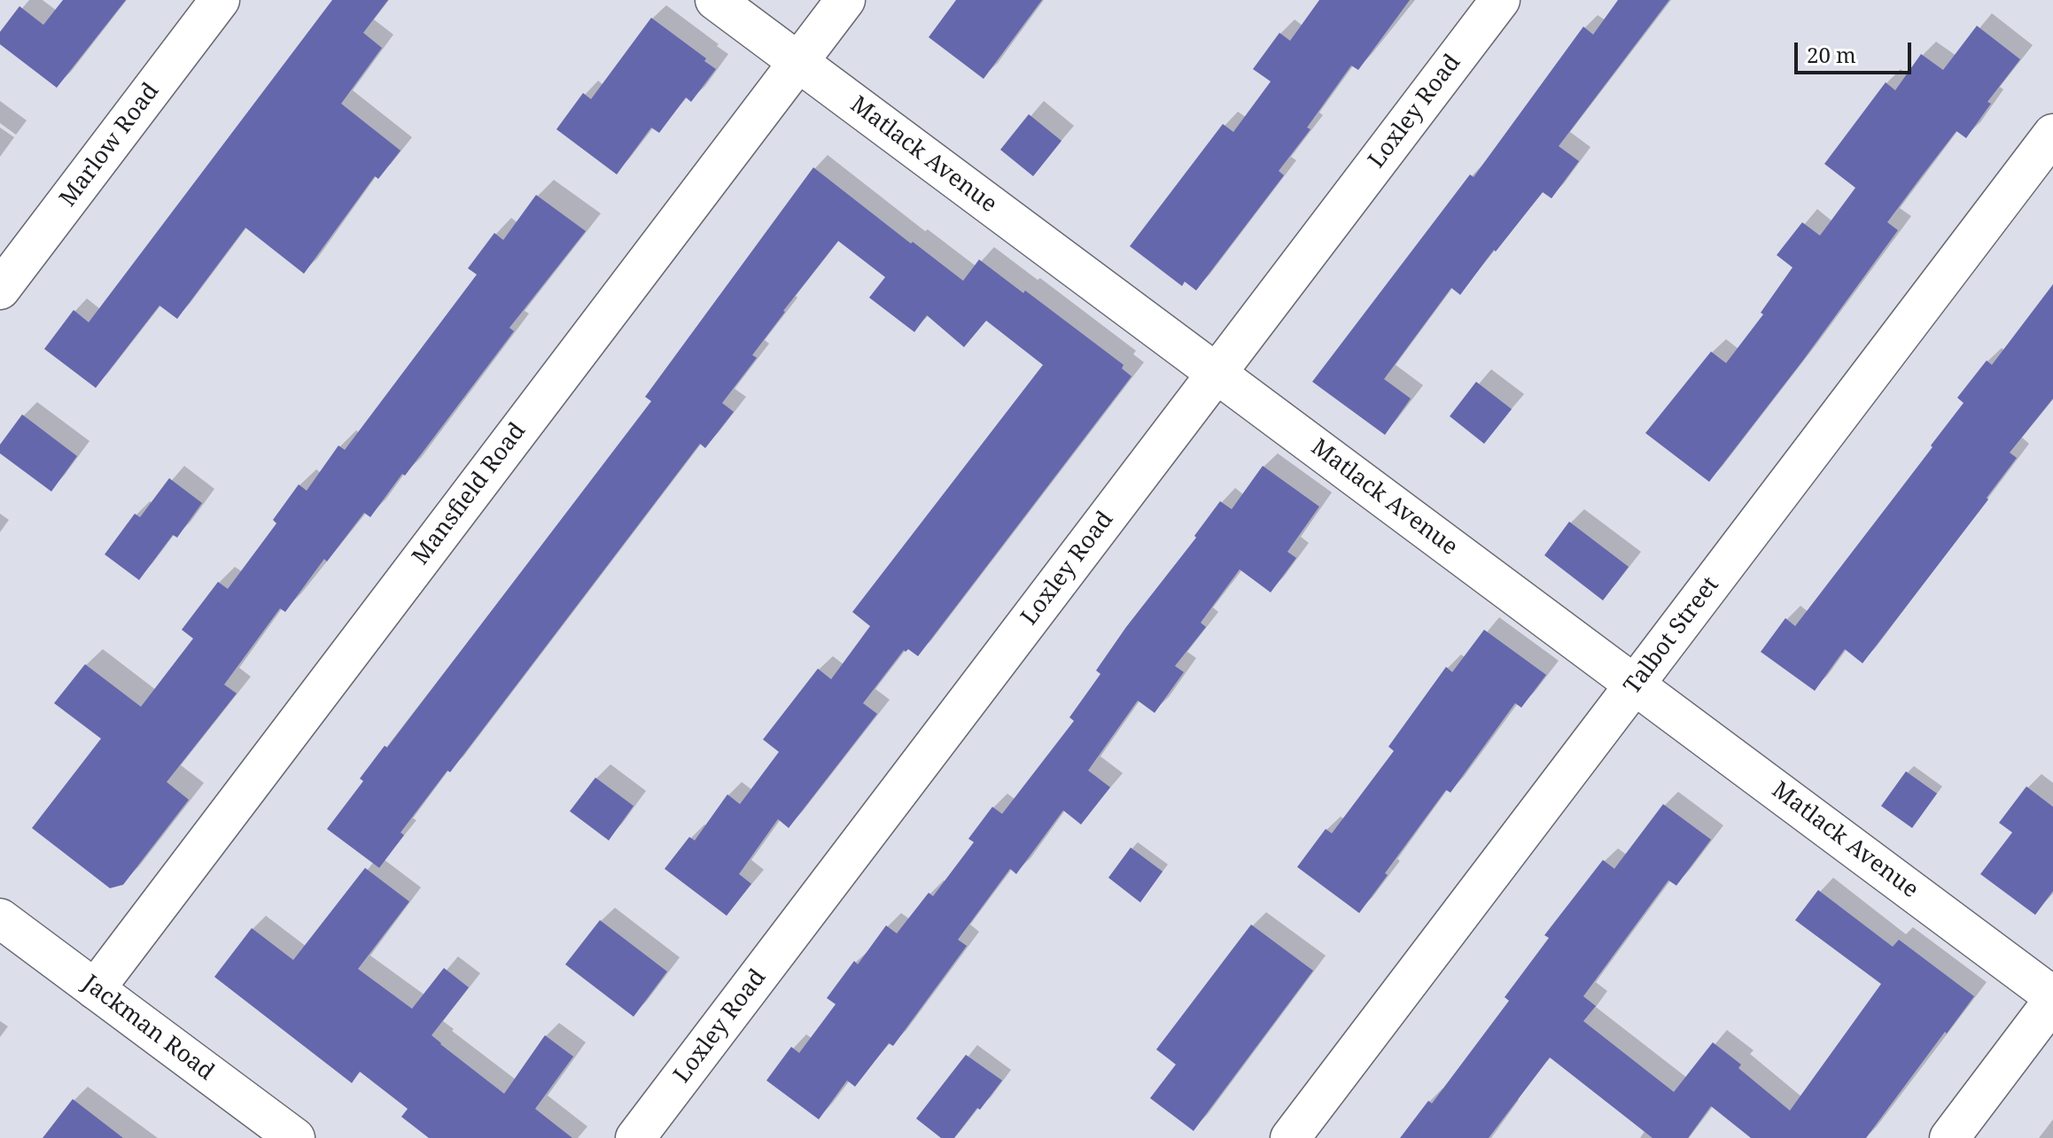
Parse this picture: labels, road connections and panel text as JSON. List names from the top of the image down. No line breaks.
{"streets":{"street":["Loxley Road","Marlow Road","Matlack Avenue","Mansfield Road","Talbot Street","Jackman Road"]},"crossings":[["Loxley Road","Matlack Avenue"],["Matlack Avenue","Mansfield Road"],["Matlack Avenue","Talbot Street"],["Mansfield Road","Jackman Road"]],"scale_bar":"20 m"}
